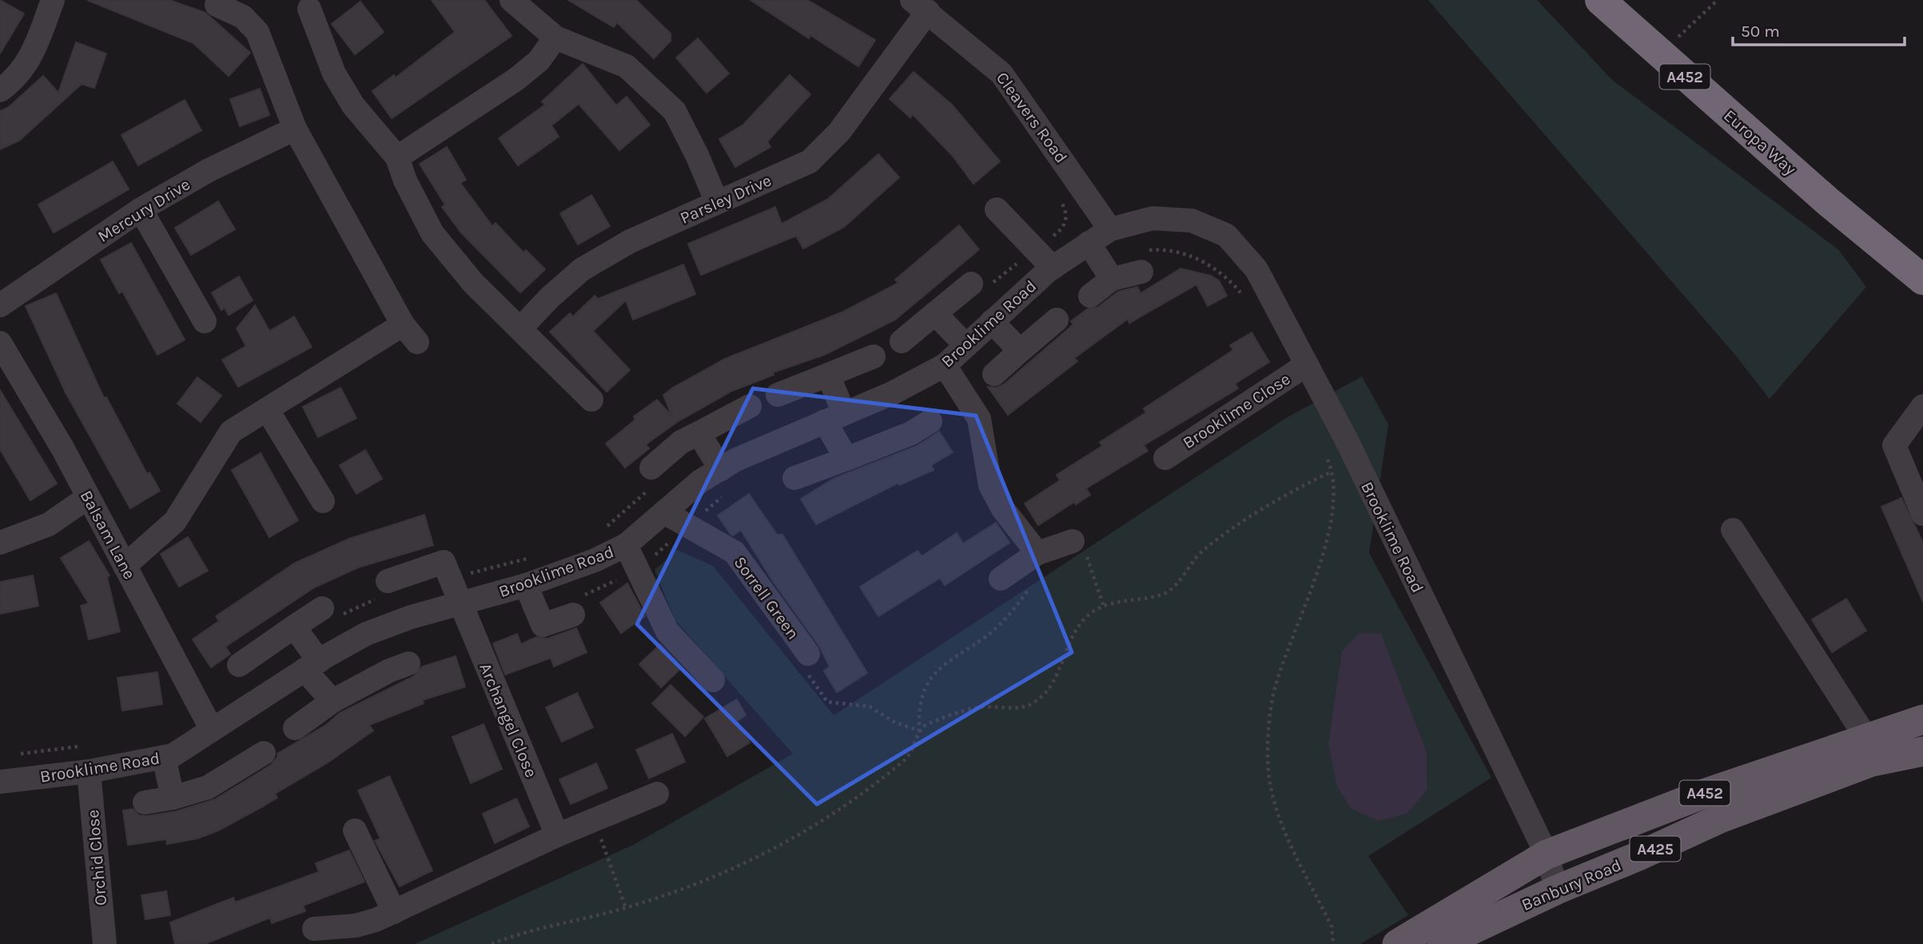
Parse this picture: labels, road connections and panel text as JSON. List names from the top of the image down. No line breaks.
{"streets":{"highway":["A452","Europa Way"],"main road":["A425","Banbury Road"],"street":["Cleavers Road","Parsley Drive","Mercury Drive","Brooklime Road","Brooklime Close","Balsam Lane","Sorrell Green","Archangel Close","Orchid Close"]},"crossings":[["A452","Brooklime Road"],["Cleavers Road","Parsley Drive"],["Cleavers Road","Brooklime Road"],["Brooklime Road","Brooklime Close"],["Brooklime Road","Balsam Lane"],["Brooklime Road","Sorrell Green"],["Brooklime Road","Archangel Close"],["Brooklime Road","Orchid Close"],["Brooklime Road","Banbury Road"]],"scale_bar":"50 m"}
